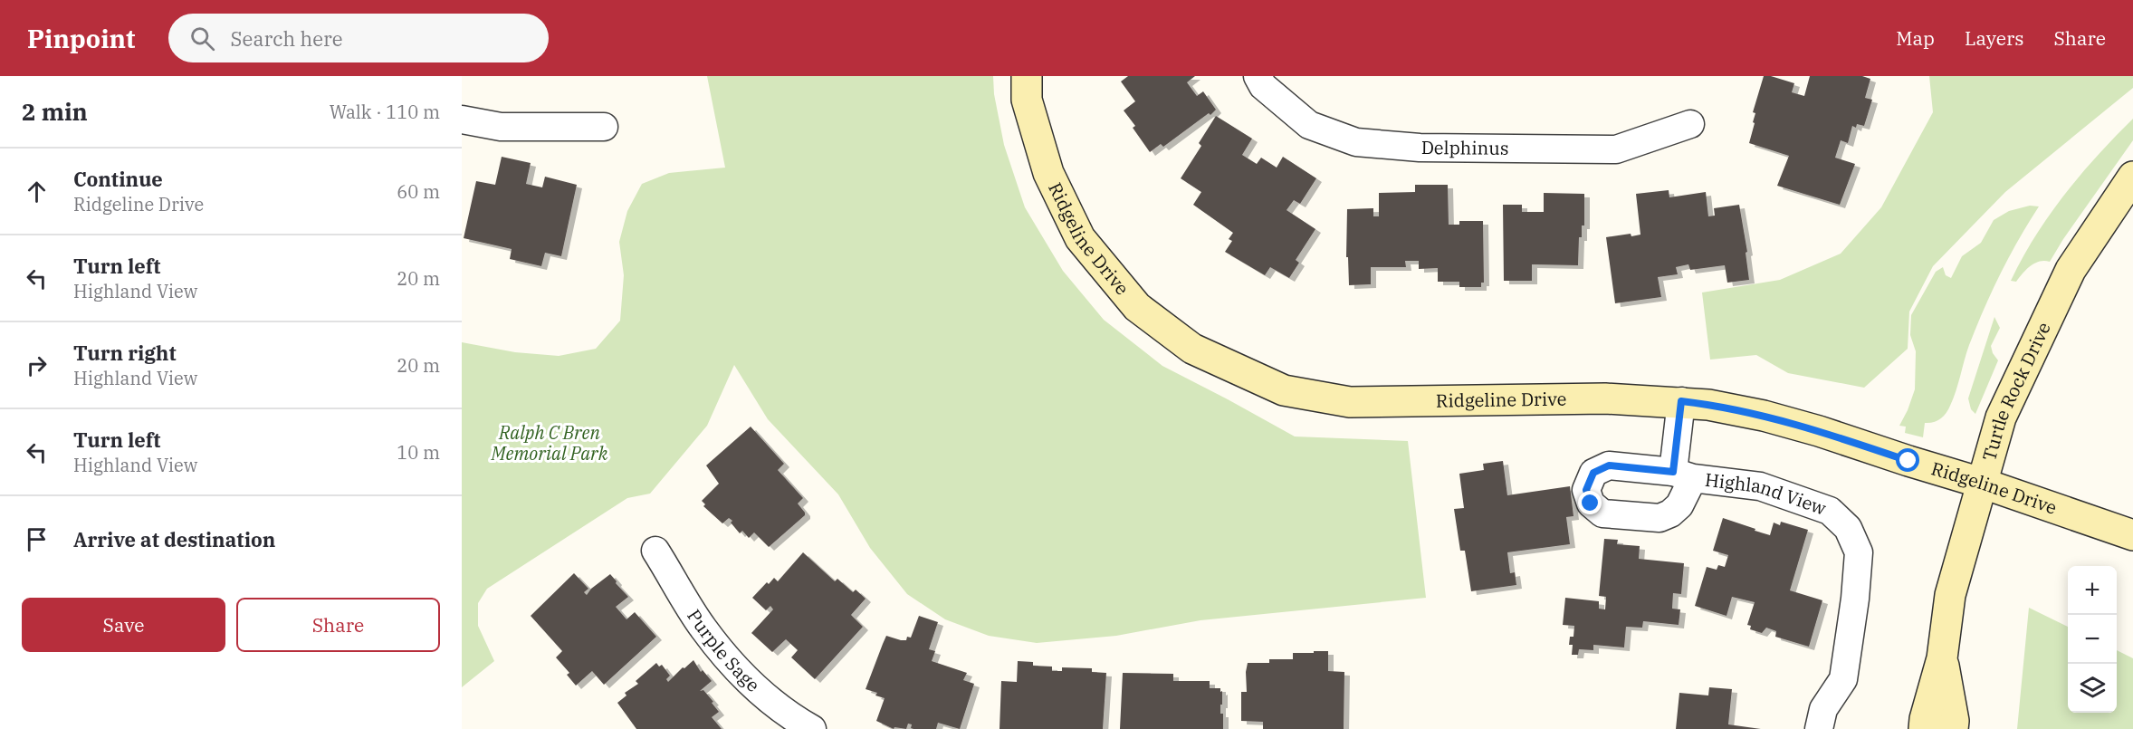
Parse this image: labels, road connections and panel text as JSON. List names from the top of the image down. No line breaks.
{"streets":{"street":["Delphinus","Ridgeline Drive","Turtle Rock Drive","Highland View","Purple Sage"]},"crossings":[["Ridgeline Drive","Turtle Rock Drive"],["Ridgeline Drive","Highland View"]],"parks":["Ralph C Bren Memorial Park"],"page":{"header":"Pinpoint","search":"Search here","nav":["Map","Layers","Share"],"heading":["2 min","Walk · 110 m"],"list":[["Continue","Ridgeline Drive","60 m"],["Turn left","Highland View","20 m"],["Turn right","Highland View","20 m"],["Turn left","Highland View","10 m"],"Arrive at destination"],"map_buttons":["+","−"],"buttons":["Save","Share"]}}
